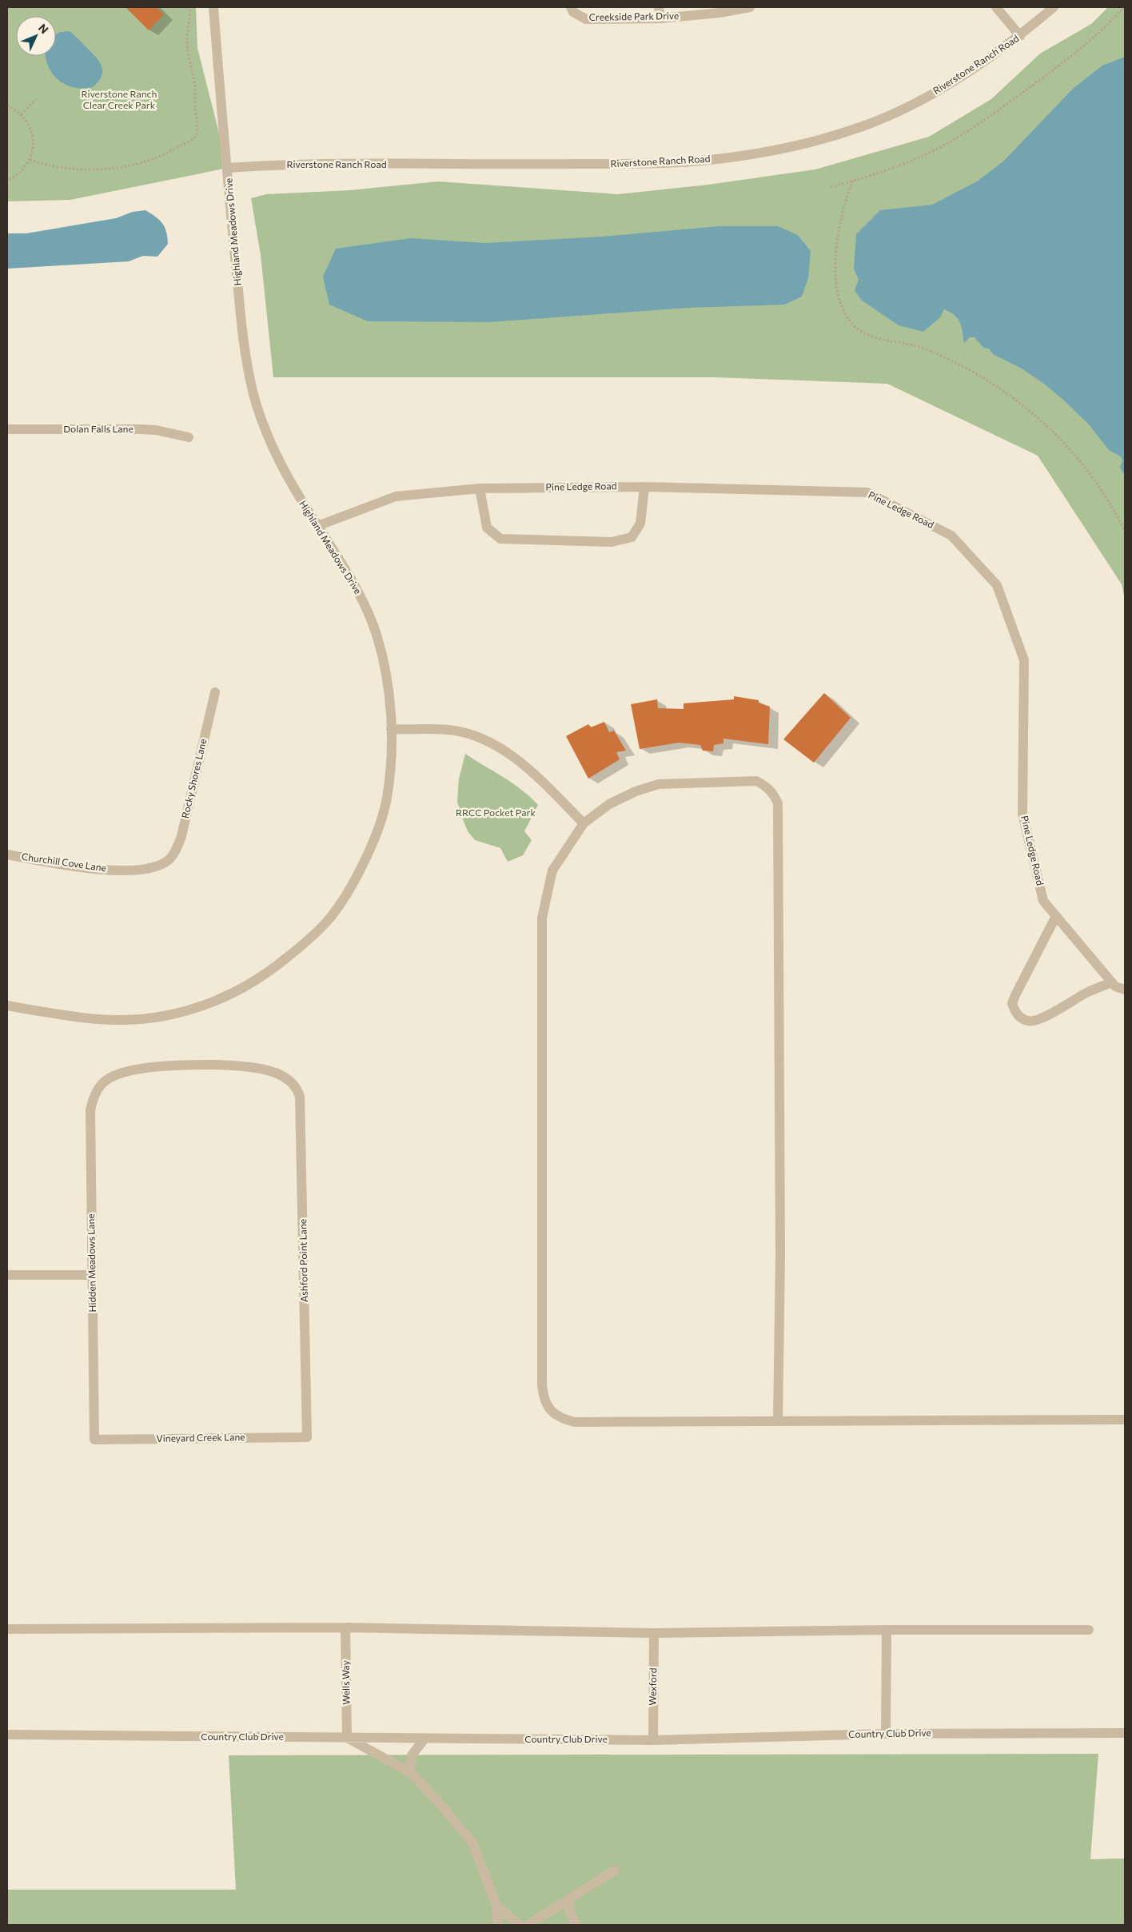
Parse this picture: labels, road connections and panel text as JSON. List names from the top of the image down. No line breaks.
{"streets":{"street":["Creekside Park Drive","Riverstone Ranch Road","Highland Meadows Drive","Dolan Falls Lane","Pine Ledge Road","Rocky Shores Lane","Churchill Cove Lane","Ashford Point Lane","Hidden Meadows Lane","Vineyard Creek Lane","Wells Way","Wexford","Country Club Drive"]},"crossings":[["Riverstone Ranch Road","Highland Meadows Drive"],["Highland Meadows Drive","Pine Ledge Road"],["Rocky Shores Lane","Churchill Cove Lane"],["Ashford Point Lane","Hidden Meadows Lane"],["Ashford Point Lane","Vineyard Creek Lane"],["Hidden Meadows Lane","Vineyard Creek Lane"],["Wells Way","Country Club Drive"],["Wexford","Country Club Drive"]],"parks":["Riverstone Ranch Clear Creek Park","RRCC Pocket Park"],"north":"top right"}
